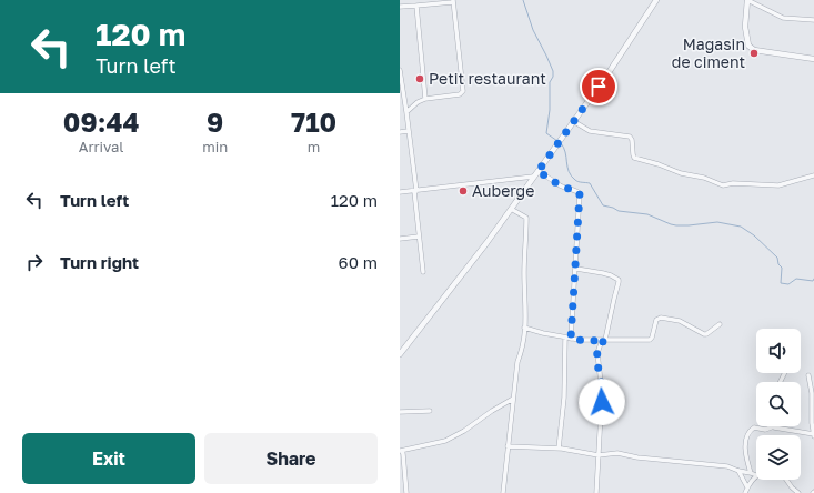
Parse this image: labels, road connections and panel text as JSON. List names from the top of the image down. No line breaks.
{"places":["Magasin de ciment","Petit restaurant","Auberge"],"page":{"turn":["120 m","Turn left"],"eta":["09:44","Arrival","9","min","710","m"],"list":[{"name":"Turn left","value":"120 m"},{"name":"Turn right","value":"60 m"}],"buttons":["Exit","Share"]}}
